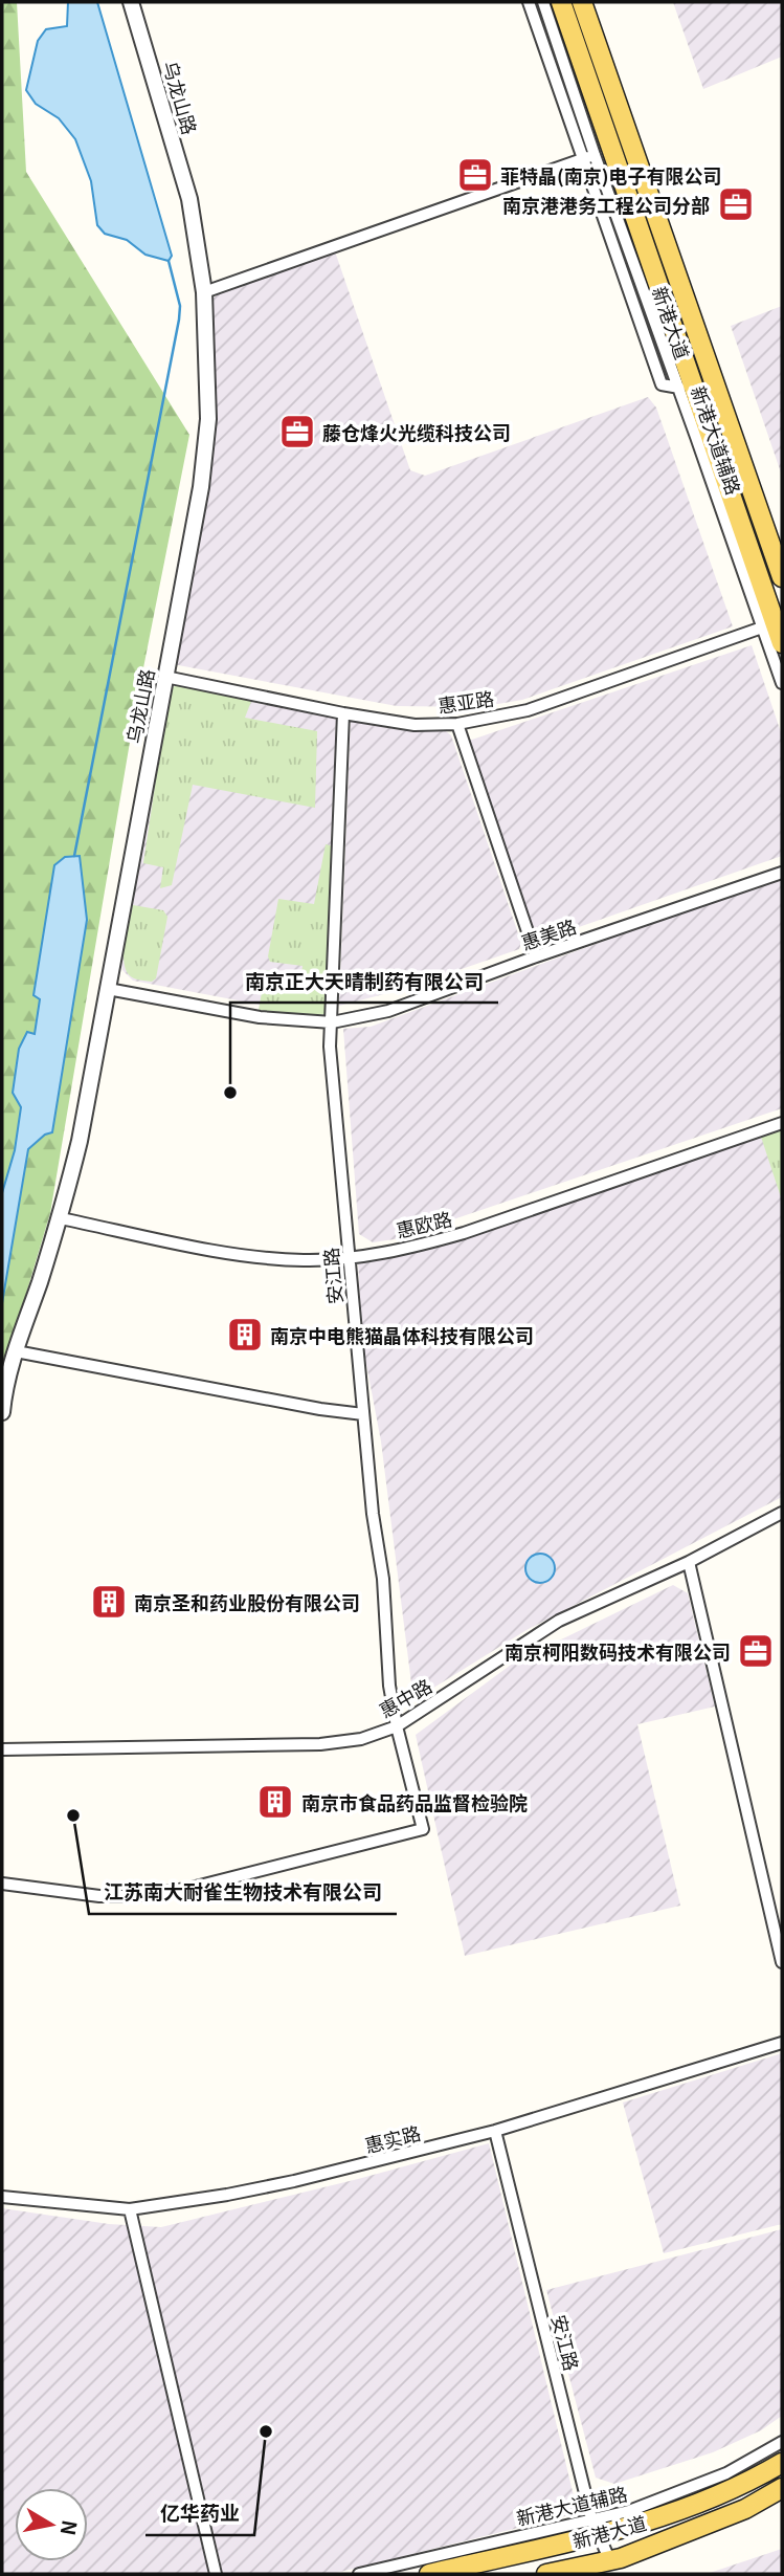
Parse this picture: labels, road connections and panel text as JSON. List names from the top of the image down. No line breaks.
{"streets":{"main road":["新港大道"],"street":["乌龙山路","新港大道辅路","惠亚路","惠美路","惠欧路","安江路","惠中路","惠实路"]},"crossings":[["乌龙山路","惠亚路"],["乌龙山路","惠美路"],["乌龙山路","惠欧路"],["新港大道","安江路"],["新港大道辅路","惠亚路"],["新港大道辅路","安江路"],["惠亚路","安江路"],["惠美路","安江路"],["惠欧路","安江路"],["安江路","惠中路"],["安江路","惠实路"]],"places":{"office":["菲特晶(南京)电子有限公司","南京港港务工程公司分部","藤仓烽火光缆科技公司","南京柯阳数码技术有限公司"],"other":["南京正大天晴制药有限公司","江苏南大耐雀生物技术有限公司","亿华药业"],"building":["南京中电熊猫晶体科技有限公司","南京圣和药业股份有限公司","南京市食品药品监督检验院"]},"north":"right"}
